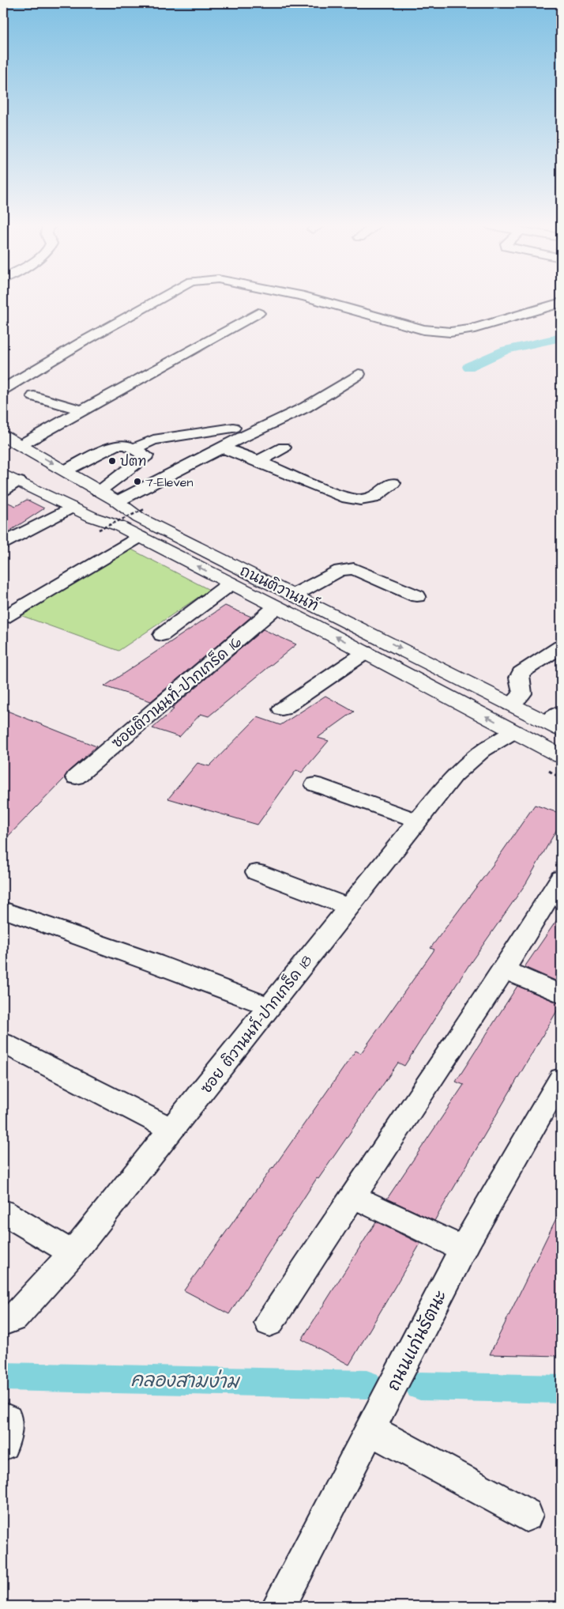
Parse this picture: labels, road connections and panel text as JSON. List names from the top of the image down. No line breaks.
{"streets":{"main road":["ถนนติวานนท์"],"street":["ซอยติวานนท์-ปากเกร็ด 16","ซอย ติวานนท์-ปากเกร็ด 18","ถนนแก่นรัตนะ"]},"crossings":[["ถนนติวานนท์","ซอยติวานนท์-ปากเกร็ด 16"],["ถนนติวานนท์","ซอย ติวานนท์-ปากเกร็ด 18"]],"water":["คลองสามง่าม"],"places":["ปตท","7-Eleven"]}
